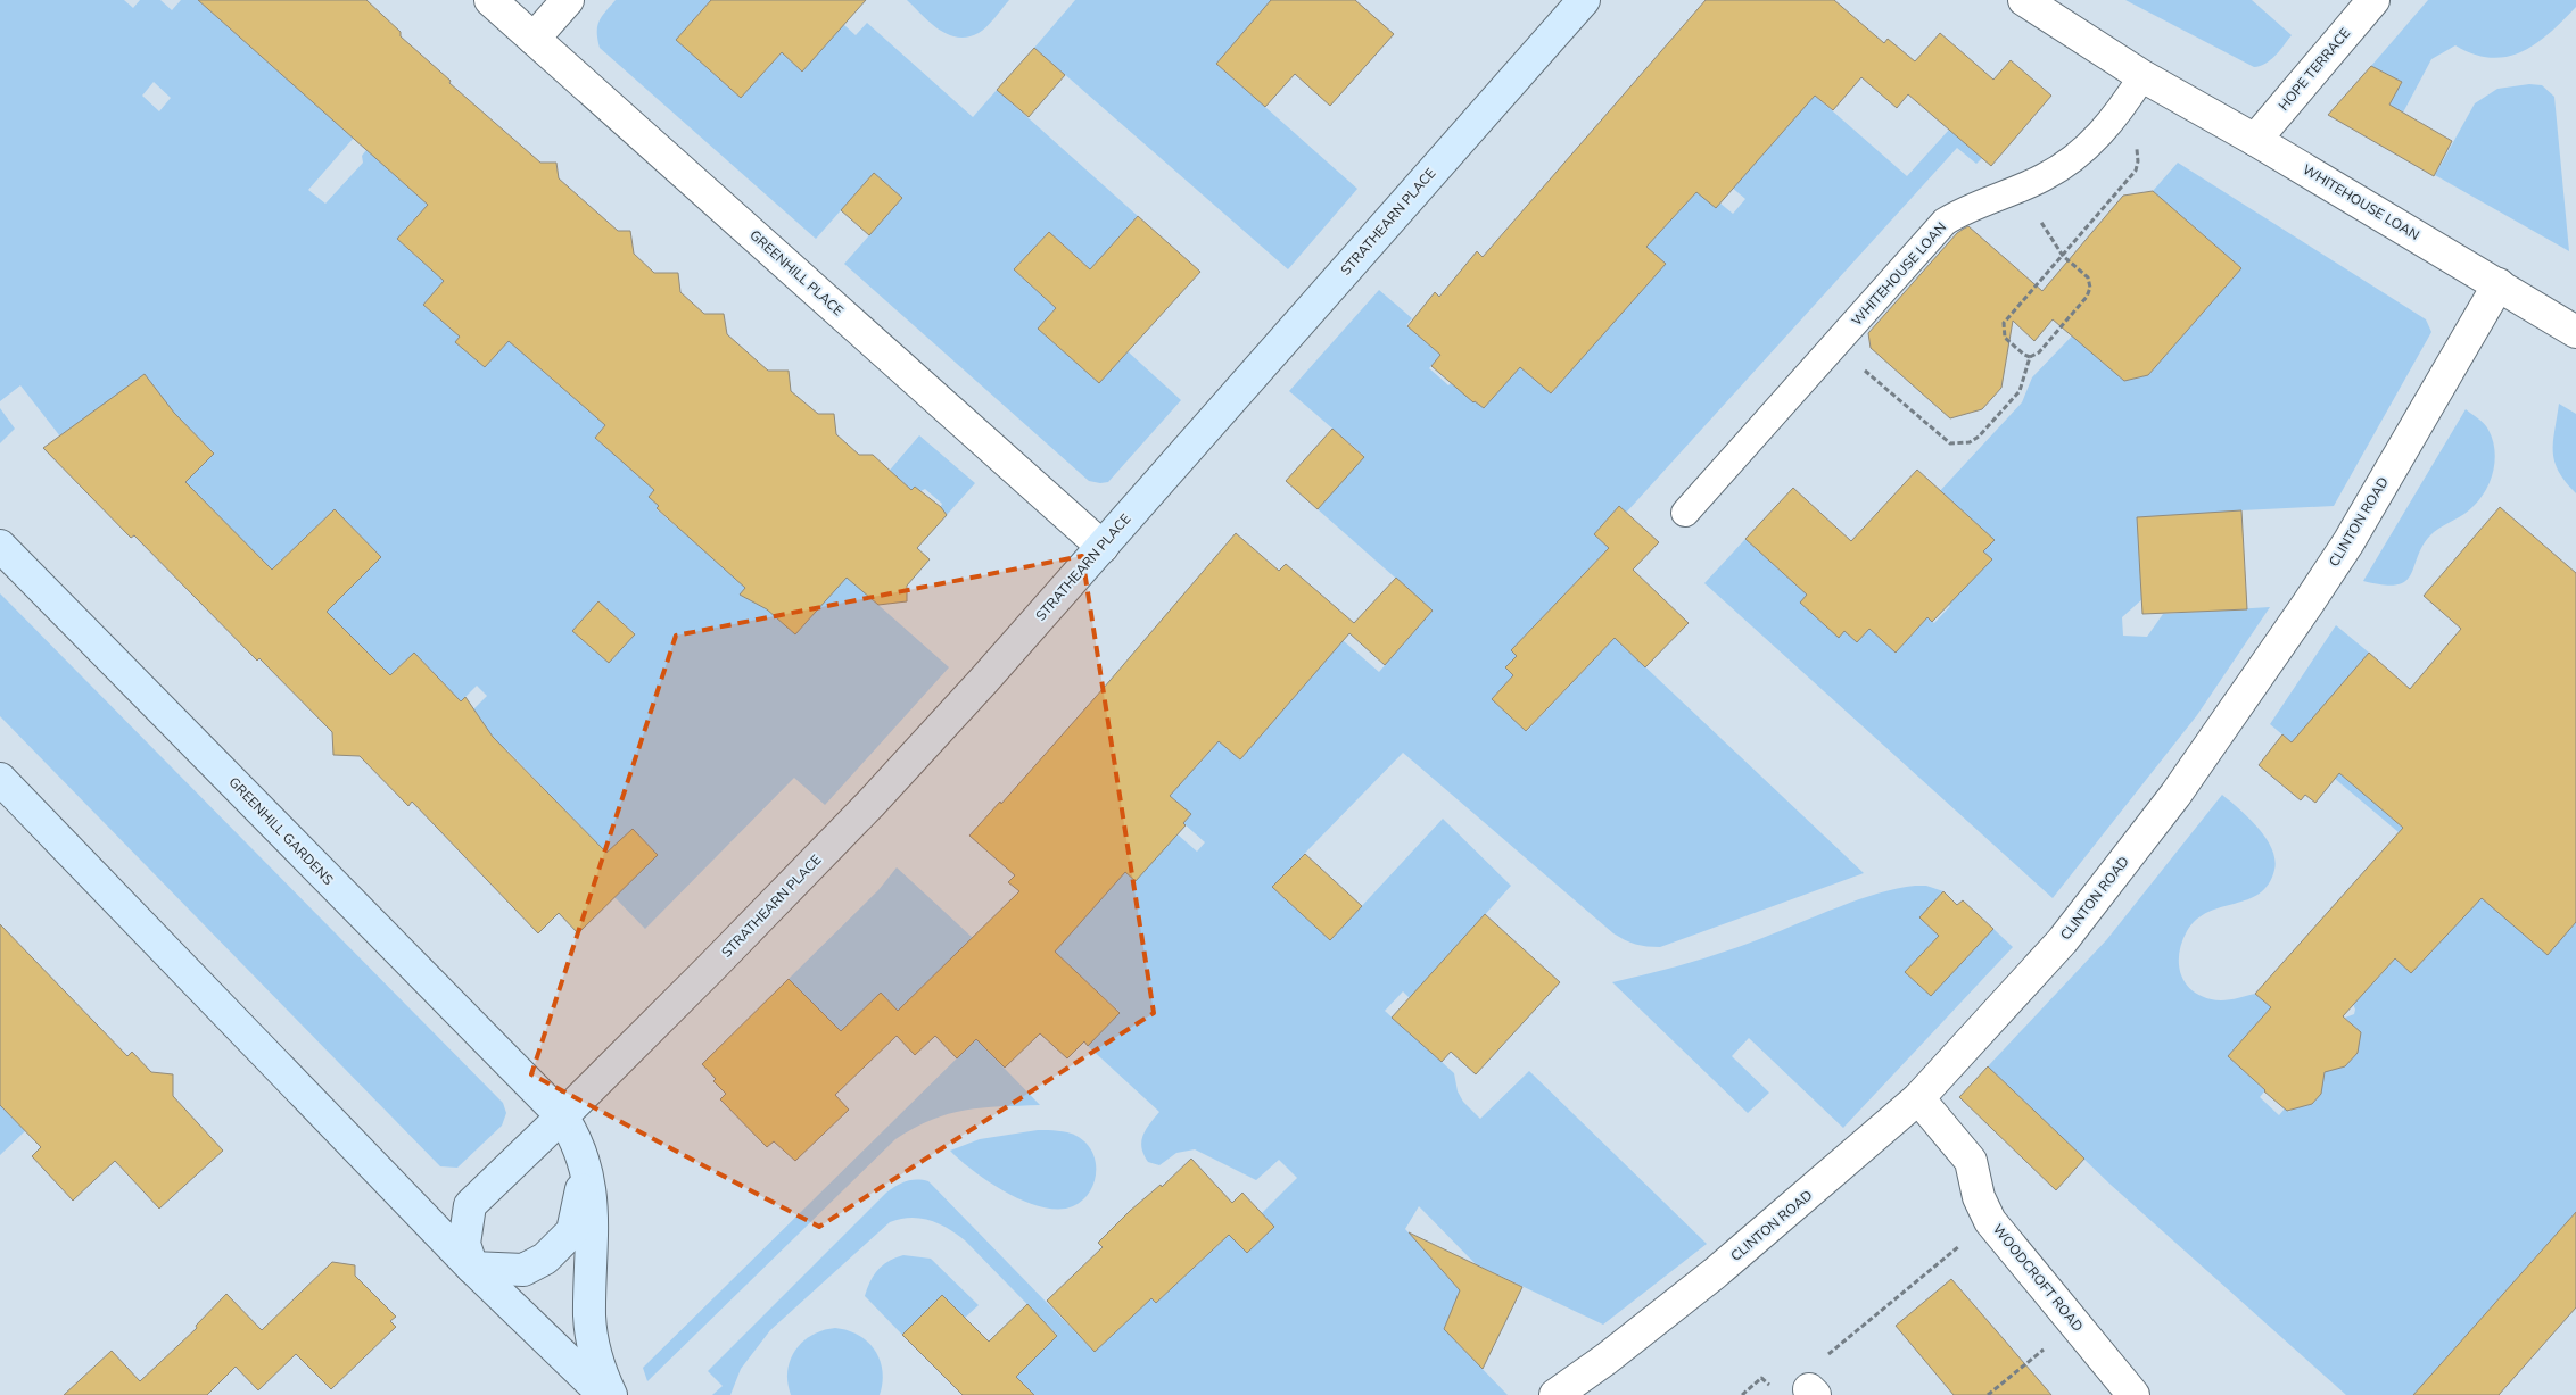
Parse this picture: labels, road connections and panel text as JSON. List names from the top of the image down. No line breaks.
{"streets":{"street":["HOPE TERRACE","WHITEHOUSE LOAN","STRATHEARN PLACE","GREENHILL PLACE","CLINTON ROAD","GREENHILL GARDENS","WOODCROFT ROAD"]},"crossings":[["HOPE TERRACE","WHITEHOUSE LOAN"],["WHITEHOUSE LOAN","CLINTON ROAD"],["STRATHEARN PLACE","GREENHILL PLACE"],["STRATHEARN PLACE","GREENHILL GARDENS"],["CLINTON ROAD","WOODCROFT ROAD"]]}
